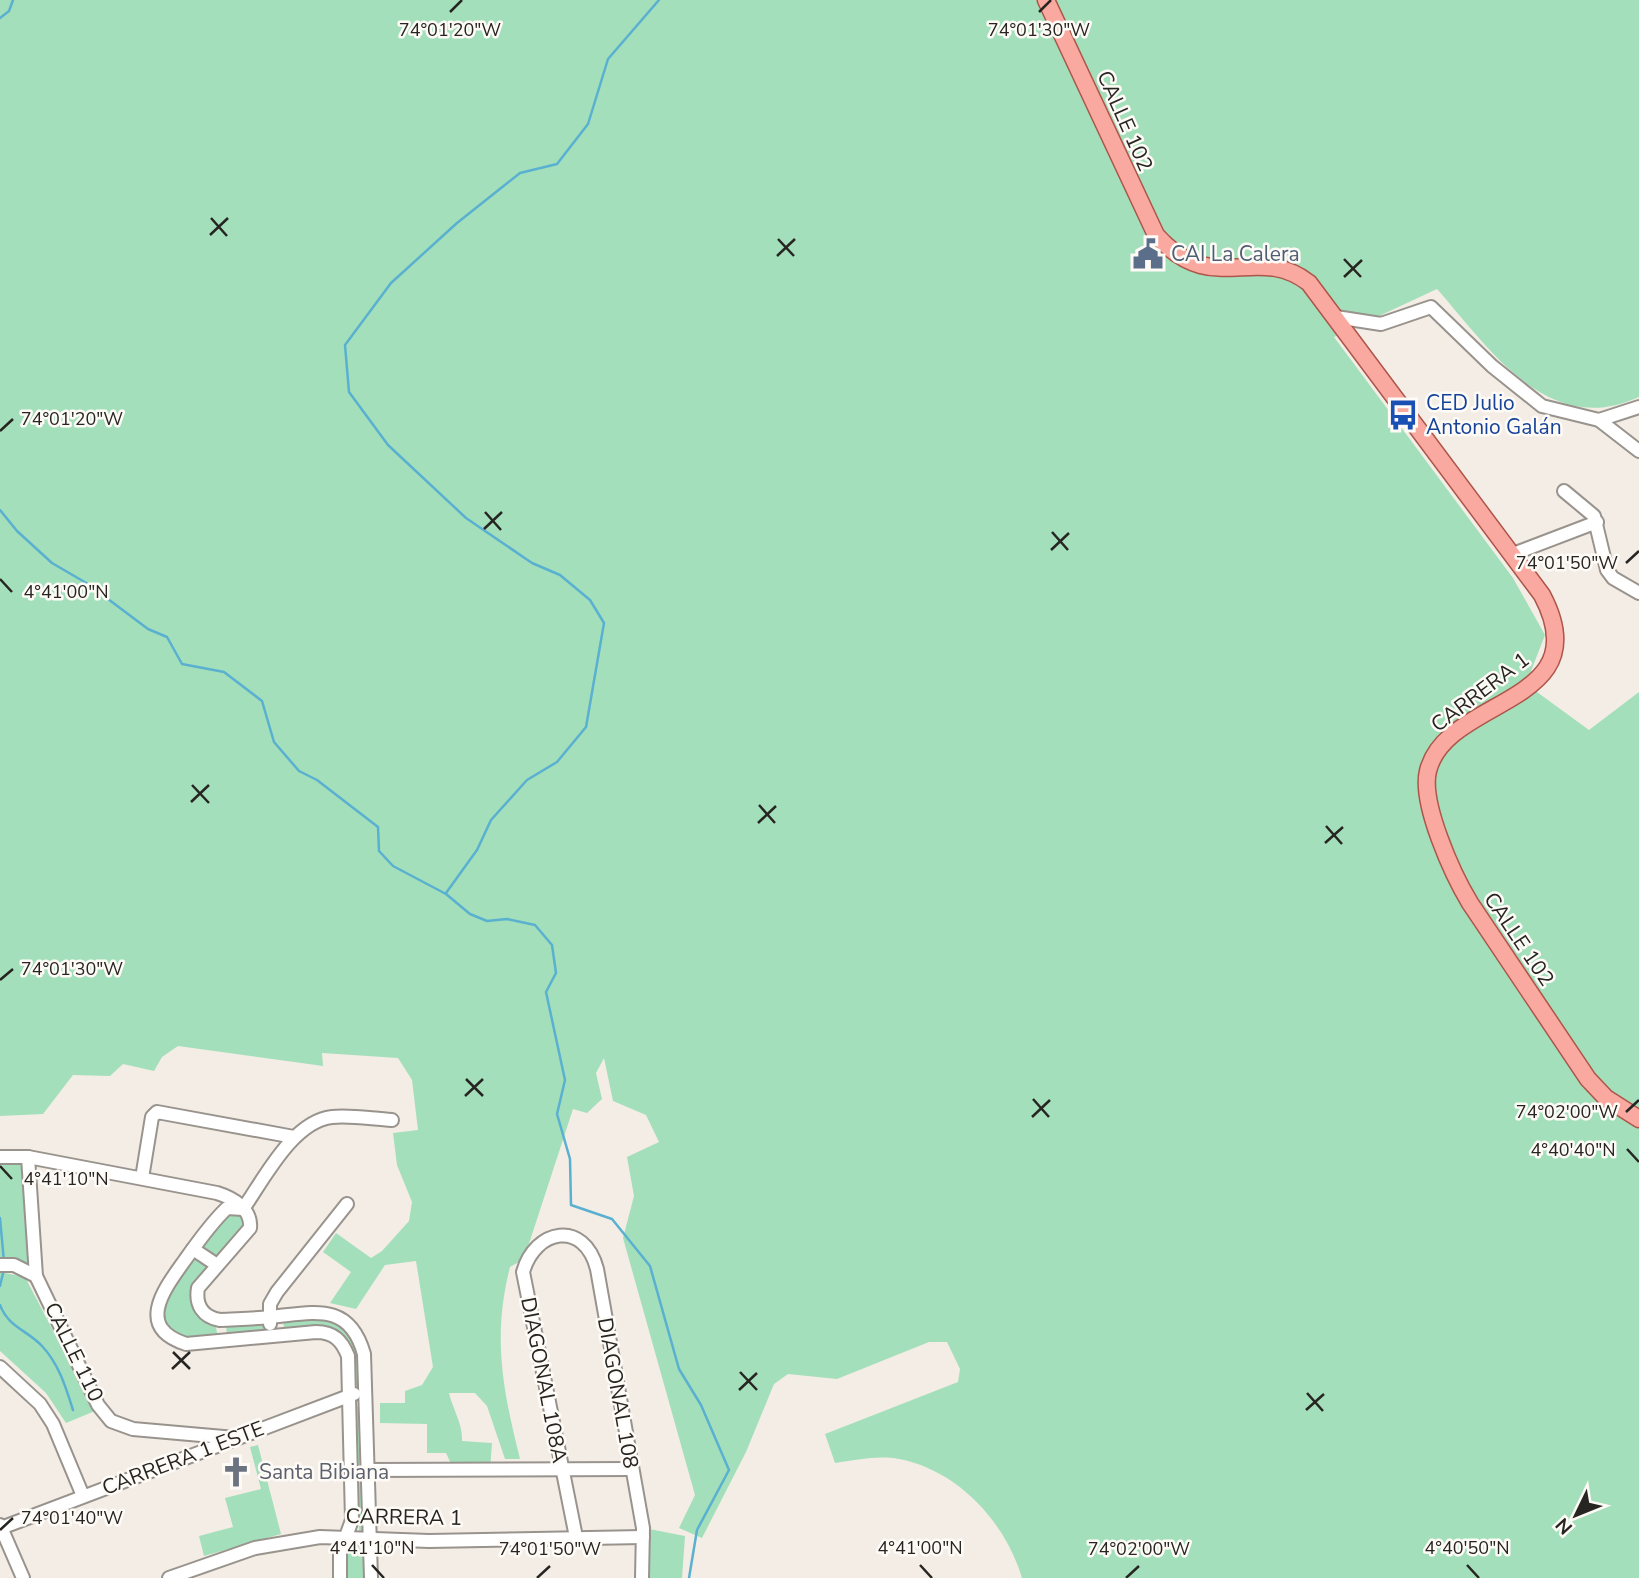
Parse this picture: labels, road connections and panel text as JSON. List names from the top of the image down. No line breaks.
{"streets":{"main road":["CALLE 102","CARRERA 1"],"street":["CALLE 110","DIAGONAL 108A","DIAGONAL 108","CARRERA 1 ESTE"]},"crossings":[["CALLE 102","CARRERA 1"],["CARRERA 1","DIAGONAL 108A"],["CARRERA 1","DIAGONAL 108"],["CALLE 110","CARRERA 1 ESTE"],["DIAGONAL 108A","DIAGONAL 108"]],"places":{"public building":["CAI La Calera"],"bus stop":["CED Julio Antonio Galán"],"church":["Santa Bibiana"]},"north":"bottom left","coordinates":["74°01'20\"W","74°01'30\"W","74°01'50\"W","4°41'00\"N","74°02'00\"W","4°40'40\"N","4°41'10\"N","74°01'40\"W","4°40'50\"N"]}
